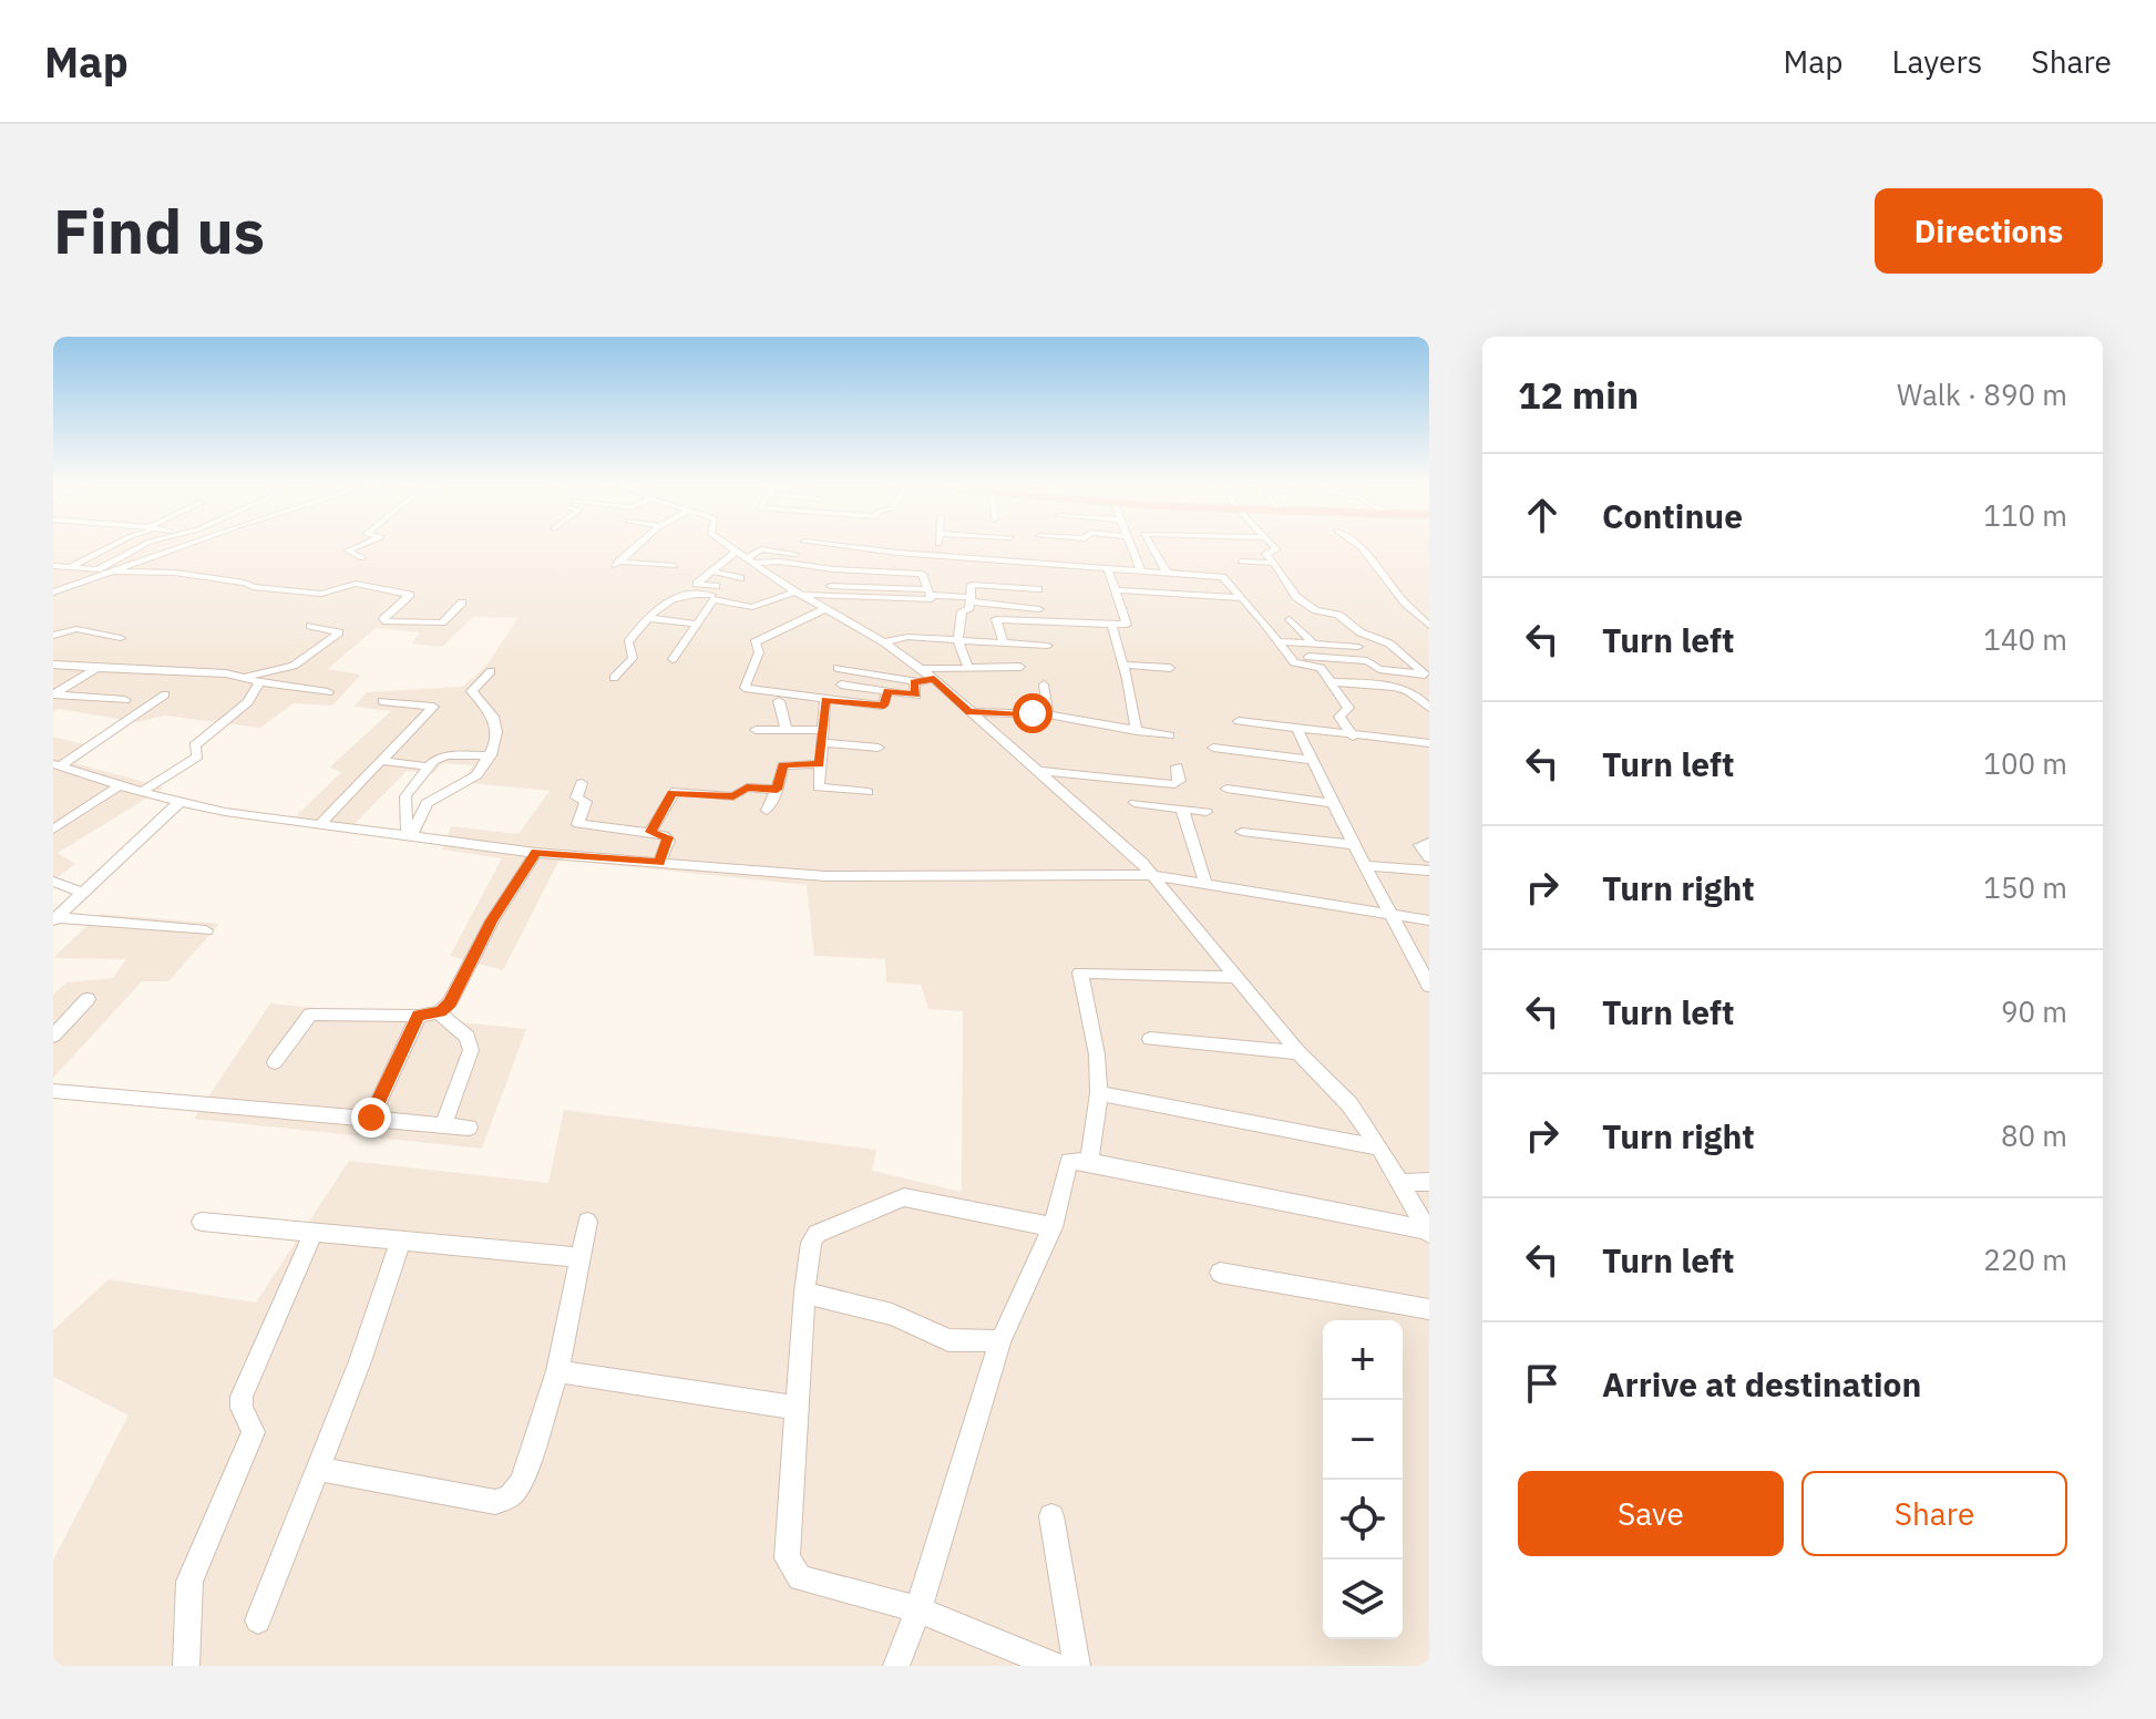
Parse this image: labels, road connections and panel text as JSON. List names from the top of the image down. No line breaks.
{"page":{"header":"Map","nav":["Map","Layers","Share"],"buttons":["Directions",["Save","Share"]],"title":"Find us","heading":["12 min","Walk · 890 m"],"list":[["Continue","110 m"],["Turn left","140 m"],["Turn left","100 m"],["Turn right","150 m"],["Turn left","90 m"],["Turn right","80 m"],["Turn left","220 m"],"Arrive at destination"],"map_buttons":["+","−"]}}
